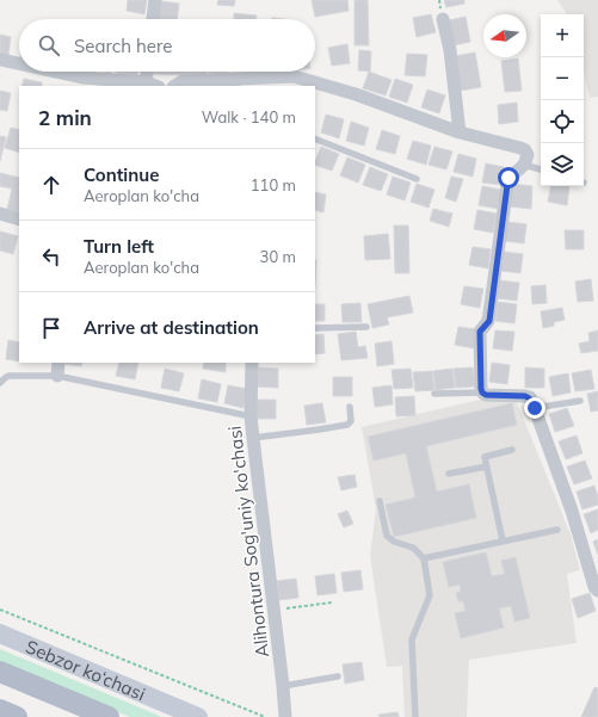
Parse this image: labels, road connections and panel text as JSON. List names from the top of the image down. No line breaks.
{"streets":{"main road":["Sebzor ko‘chasi"],"street":["Alihontura Sog'uniy ko'chasi"]},"north":"left","page":{"map_buttons":["+","−"],"search":"Search here","heading":["2 min","Walk · 140 m"],"list":[["Continue","Aeroplan ko'cha","110 m"],["Turn left","Aeroplan ko'cha","30 m"],"Arrive at destination"]}}
